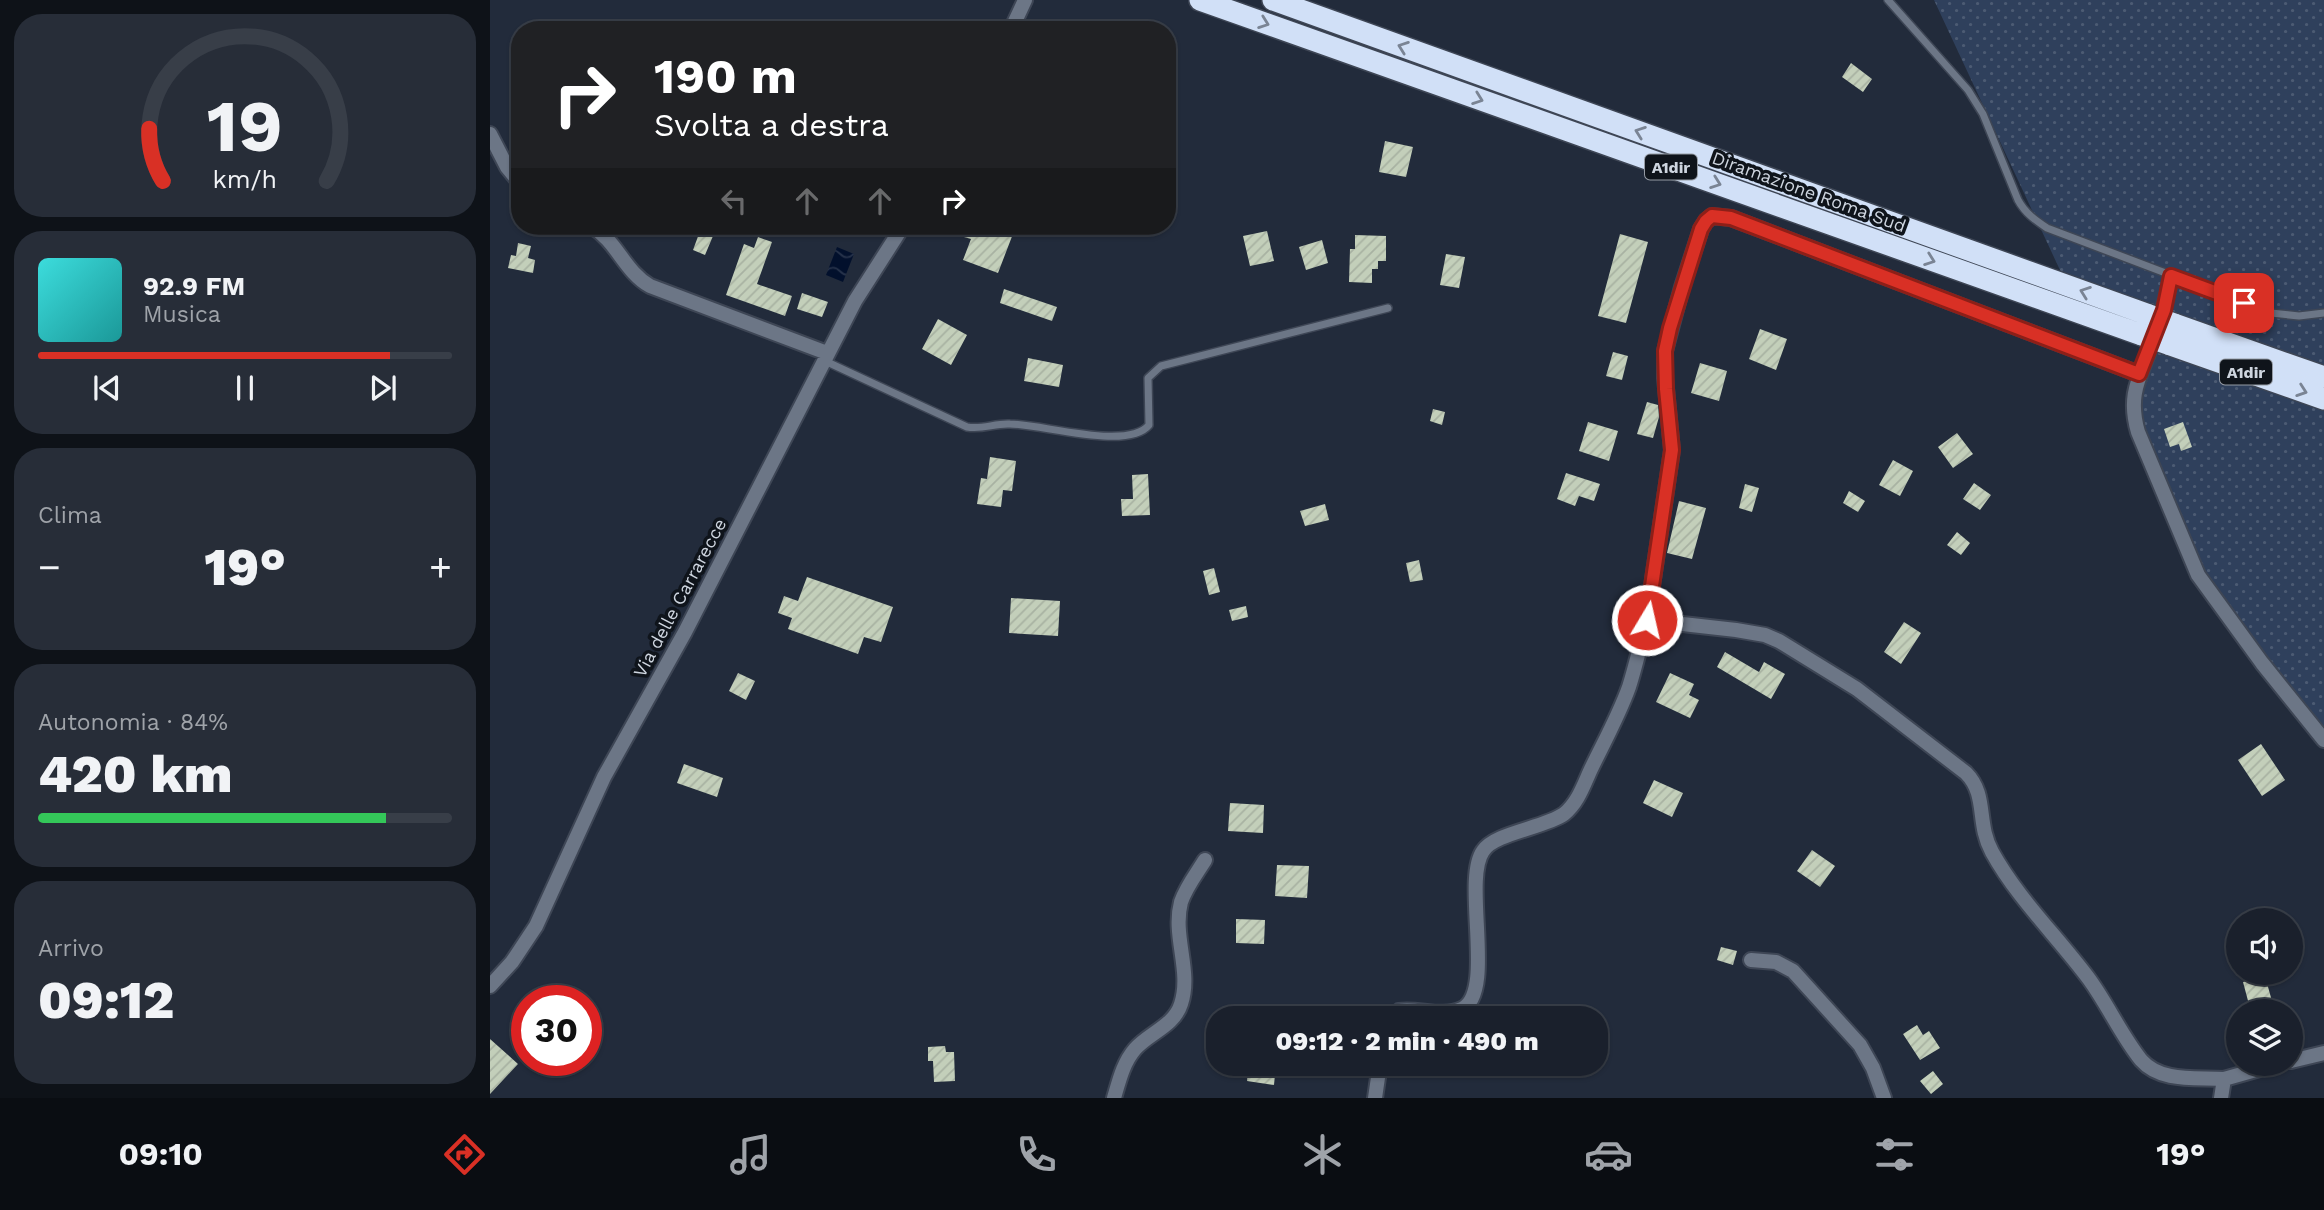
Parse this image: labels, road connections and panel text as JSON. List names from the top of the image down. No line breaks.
{"streets":{"highway":["A1dir","Diramazione Roma Sud"],"street":["Via delle Carrarecce"]},"page":{"turn":["190 m","Svolta a destra"],"song":["92.9 FM","Musica"],"tile":["Clima",["Autonomia · 84%","420 km"],["Arrivo","09:12"]],"heat":["−","19°","+"],"limit":"30","trip":"09:12 · 2 min · 490 m","tabs":["09:10","19°"],"gauge":["19","km/h"]}}
